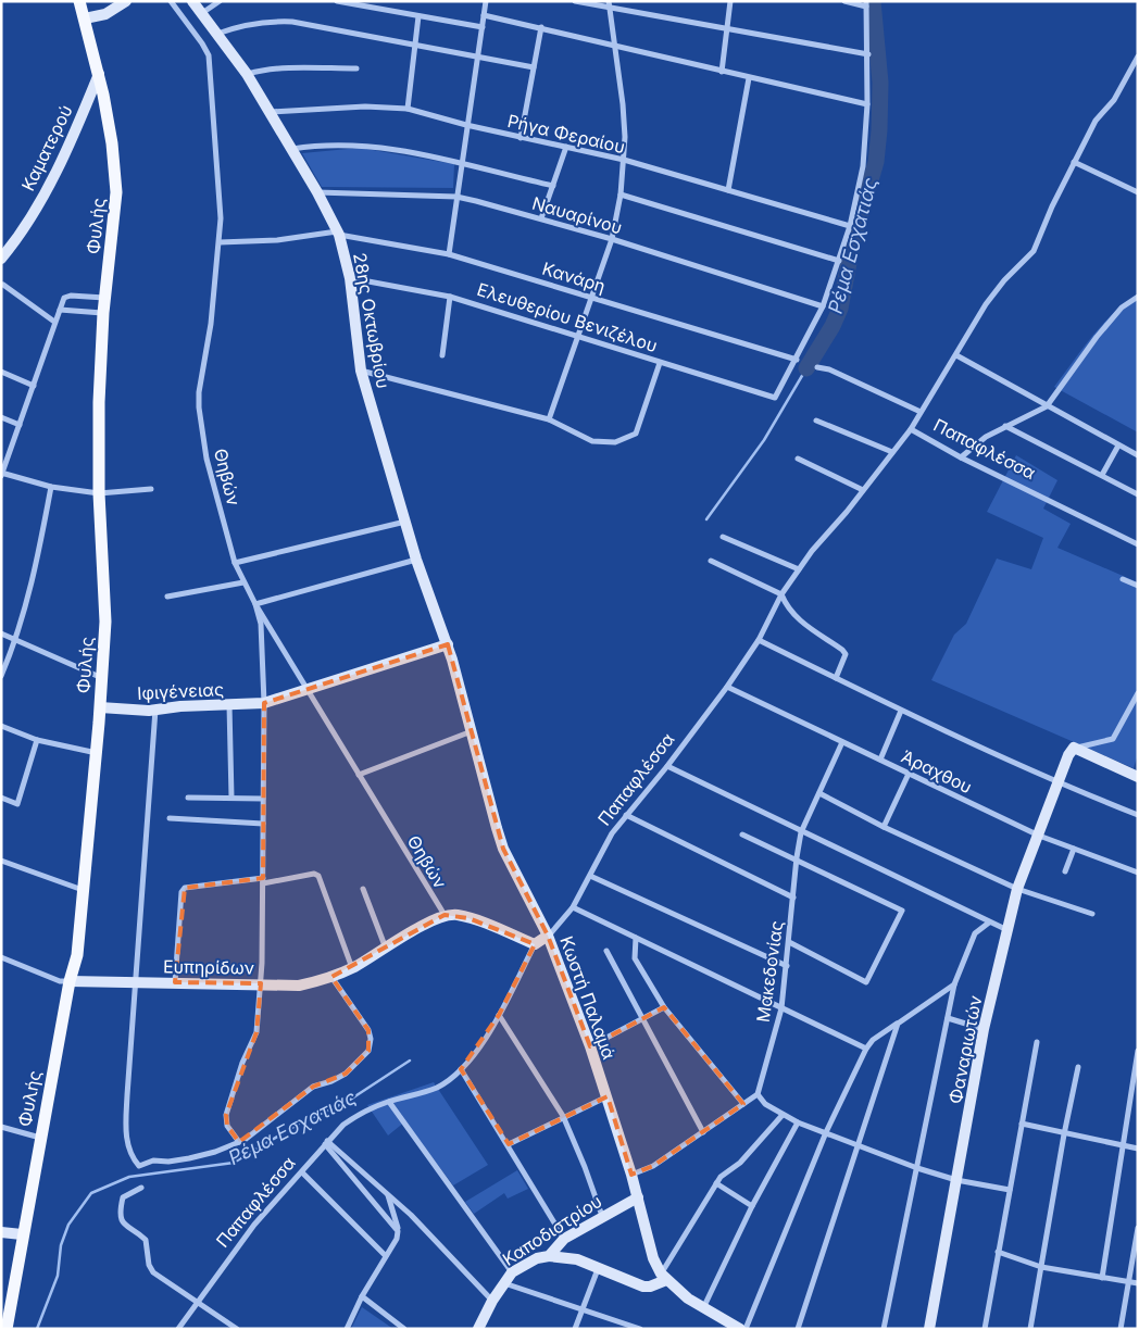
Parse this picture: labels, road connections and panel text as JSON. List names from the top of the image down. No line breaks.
{"streets":{"main road":["Φυλής"],"street":["Ρήγα Φεραίου","Καματερού","Ναυαρίνου","Κανάρη","Ελευθερίου Βενιζέλου","28ης Οκτωβρίου","Παπαφλέσσα","Θηβών","Ιφιγένειας","Άραχθου","Ευπηρίδων","Μακεδονίας","Κωστή Παλαμά","Φαναριωτών","Καποδιστρίου"]},"crossings":[["Ρήγα Φεραίου","28ης Οκτωβρίου"],["Καματερού","Φυλής"],["Ναυαρίνου","28ης Οκτωβρίου"],["Φυλής","Ιφιγένειας"],["Φυλής","Ευπηρίδων"],["Κανάρη","Ελευθερίου Βενιζέλου"],["Κανάρη","28ης Οκτωβρίου"],["Κανάρη","Θηβών"],["Ελευθερίου Βενιζέλου","28ης Οκτωβρίου"],["28ης Οκτωβρίου","Κωστή Παλαμά"],["Παπαφλέσσα","Άραχθου"],["Παπαφλέσσα","Κωστή Παλαμά"],["Θηβών","Ιφιγένειας"],["Θηβών","Ευπηρίδων"],["Άραχθου","Μακεδονίας"],["Άραχθου","Φαναριωτών"],["Κωστή Παλαμά","Καποδιστρίου"]],"water":["Ρέμα Εσχατιάς"]}
